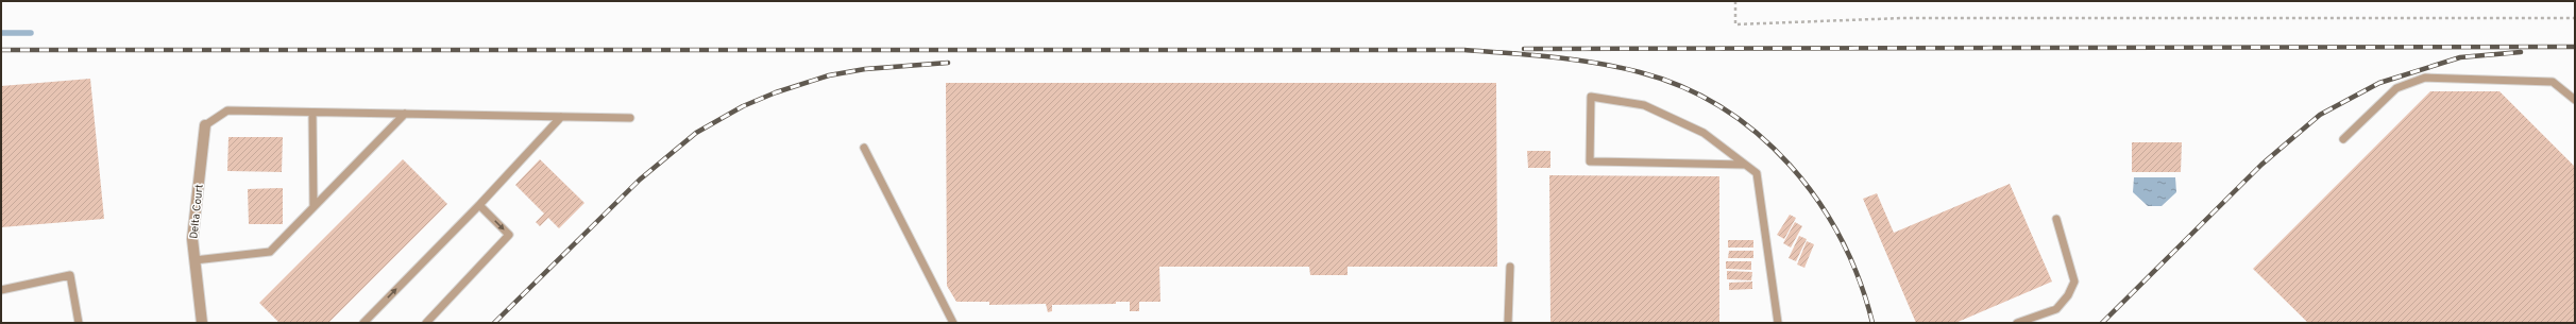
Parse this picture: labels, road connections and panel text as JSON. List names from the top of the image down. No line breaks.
{"streets":{"street":["Delta Court"]}}
